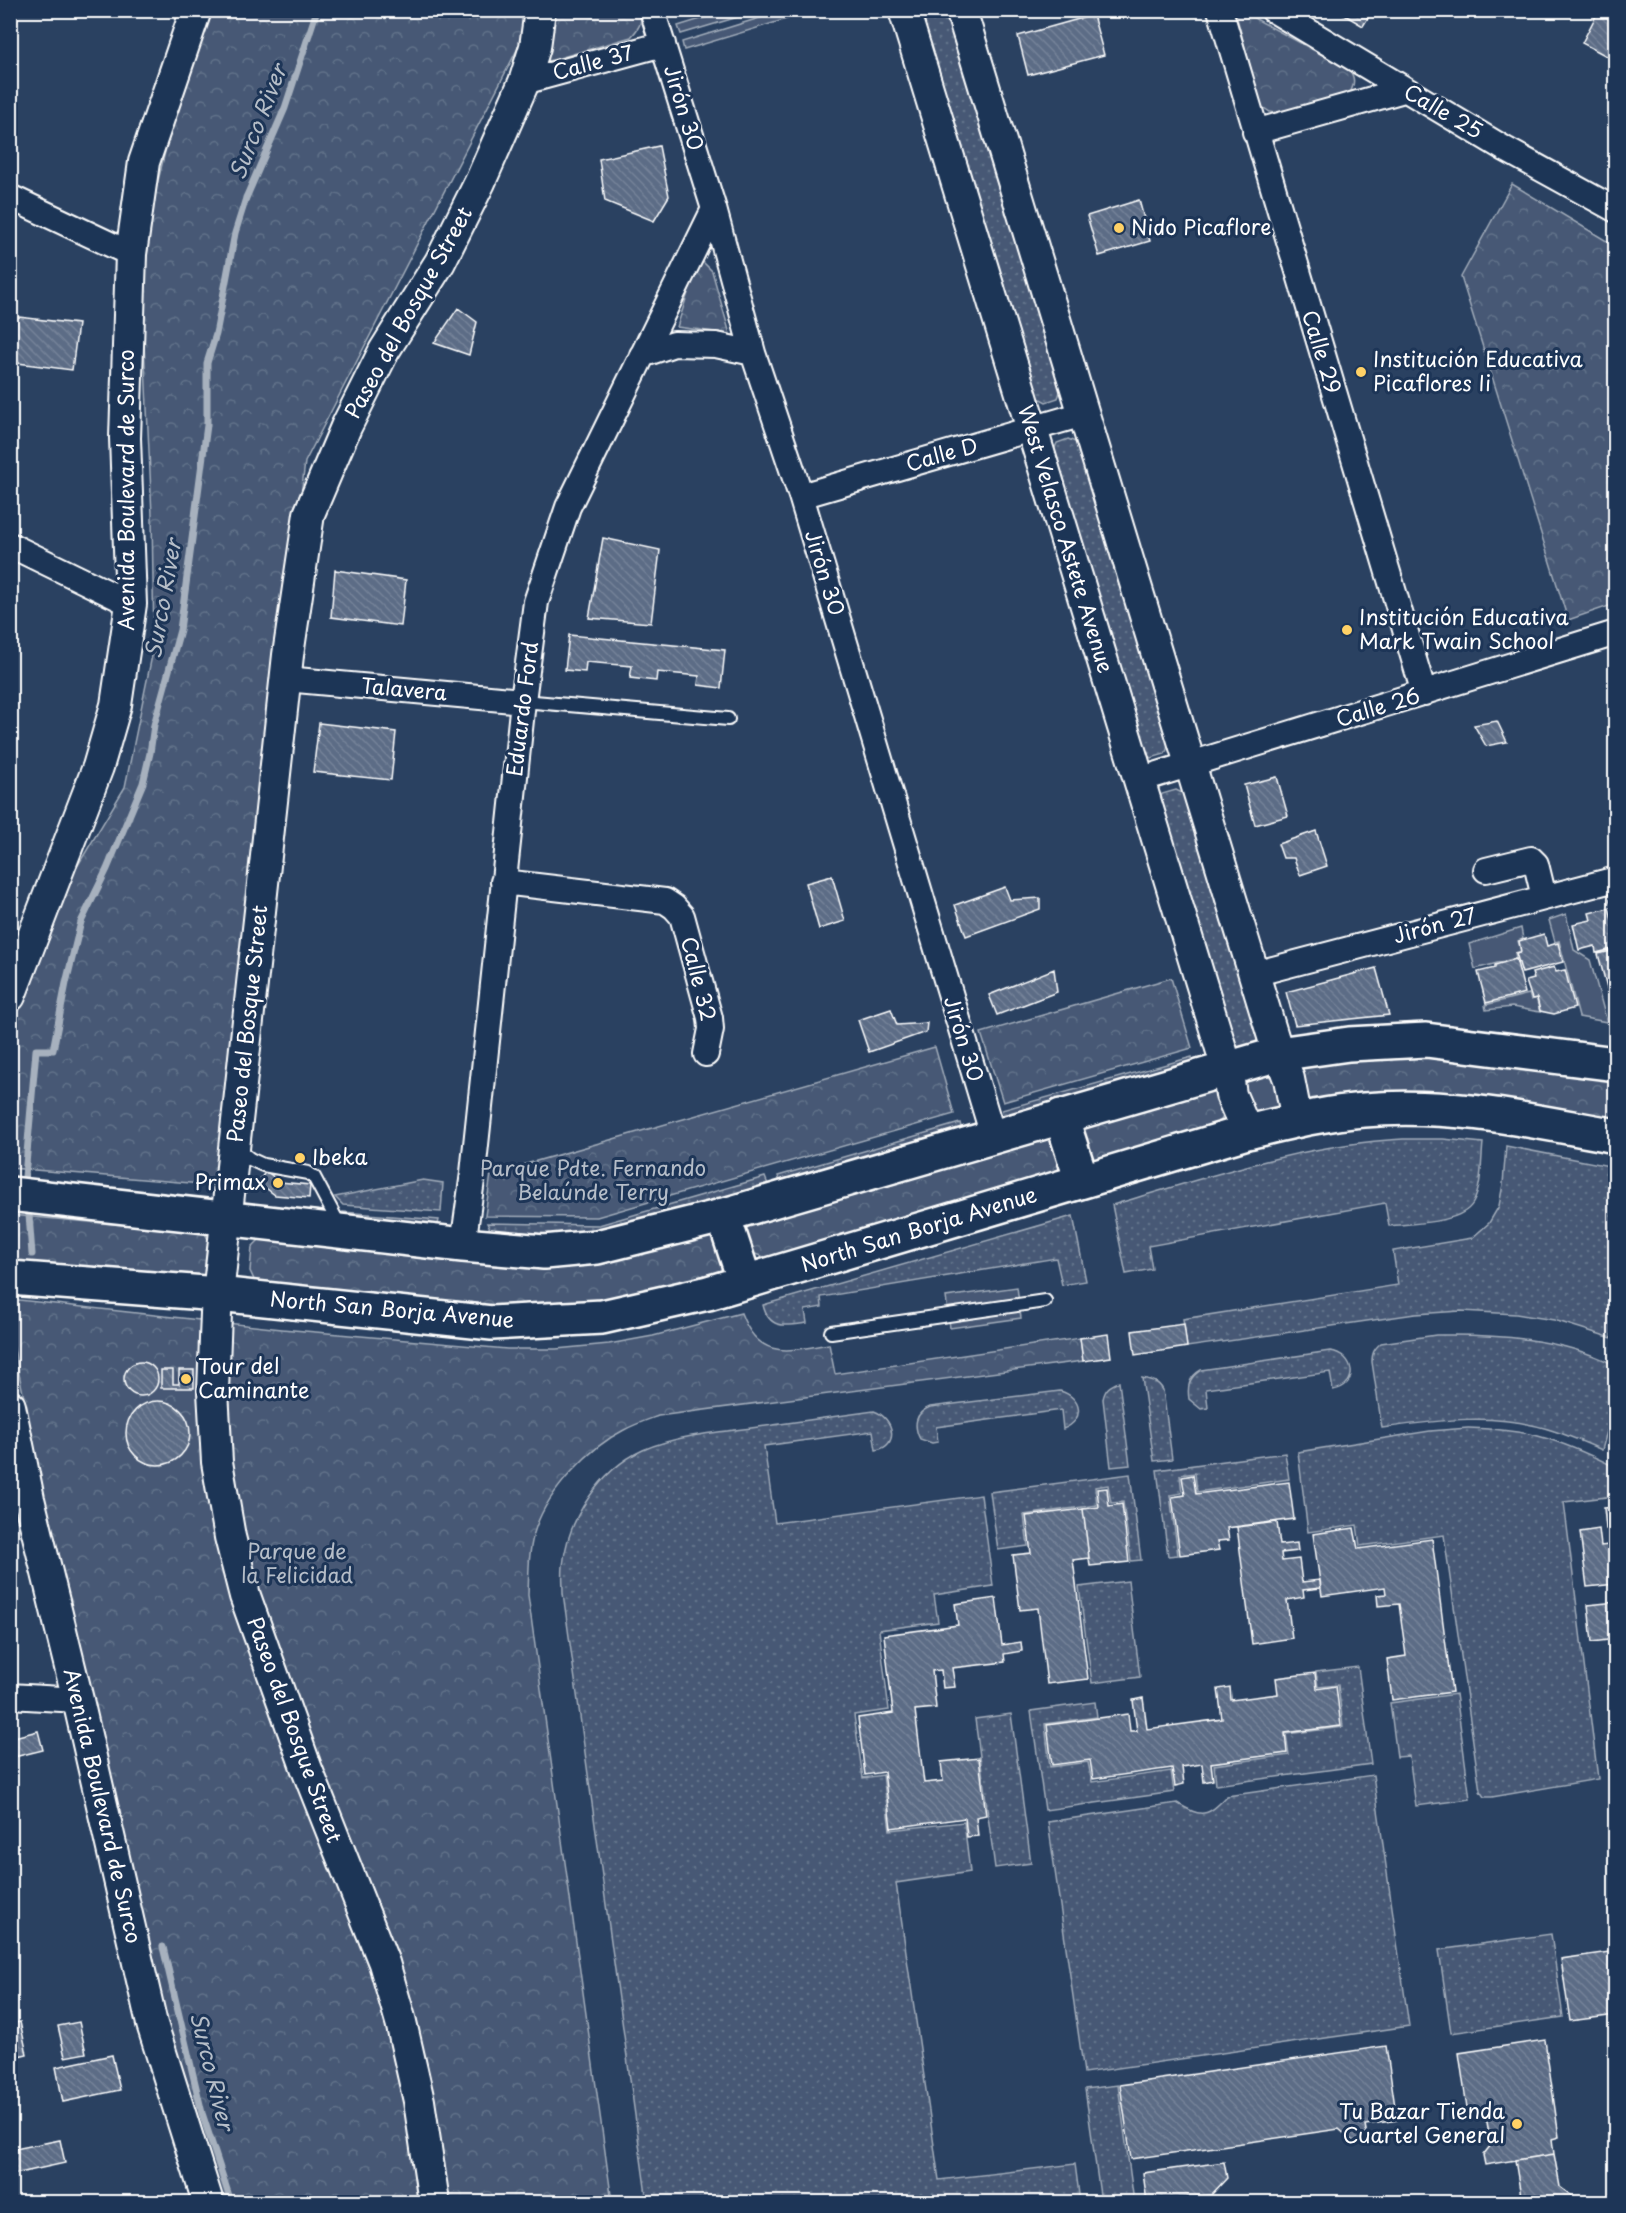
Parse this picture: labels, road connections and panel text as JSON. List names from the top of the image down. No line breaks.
{"streets":{"main road":["North San Borja Avenue"],"street":["Calle 37","Jirón 30","Calle 25","Paseo del Bosque Street","Calle 29","Calle D","Avenida Boulevard de Surco","West Velasco Astete Avenue","Talavera","Calle 26","Eduardo Ford","Jirón 27","Calle 32"]},"crossings":[["Calle 37","Jirón 30"],["Calle 37","Paseo del Bosque Street"],["Jirón 30","Calle D"],["Jirón 30","Eduardo Ford"],["Paseo del Bosque Street","Talavera"],["Paseo del Bosque Street","North San Borja Avenue"],["Calle 29","Calle 26"],["Calle D","West Velasco Astete Avenue"],["West Velasco Astete Avenue","Calle 26"],["West Velasco Astete Avenue","North San Borja Avenue"],["Talavera","Eduardo Ford"],["Eduardo Ford","Calle 32"]],"water":["Surco River"],"parks":["Parque Pdte. Fernando Belaúnde Terry","Parque de la Felicidad"],"places":["Nido Picaflore","Institución Educativa Picaflores Ii","Institución Educativa Mark Twain School","Ibeka","Primax","Tour del Caminante","Tu Bazar Tienda Cuartel General"]}
